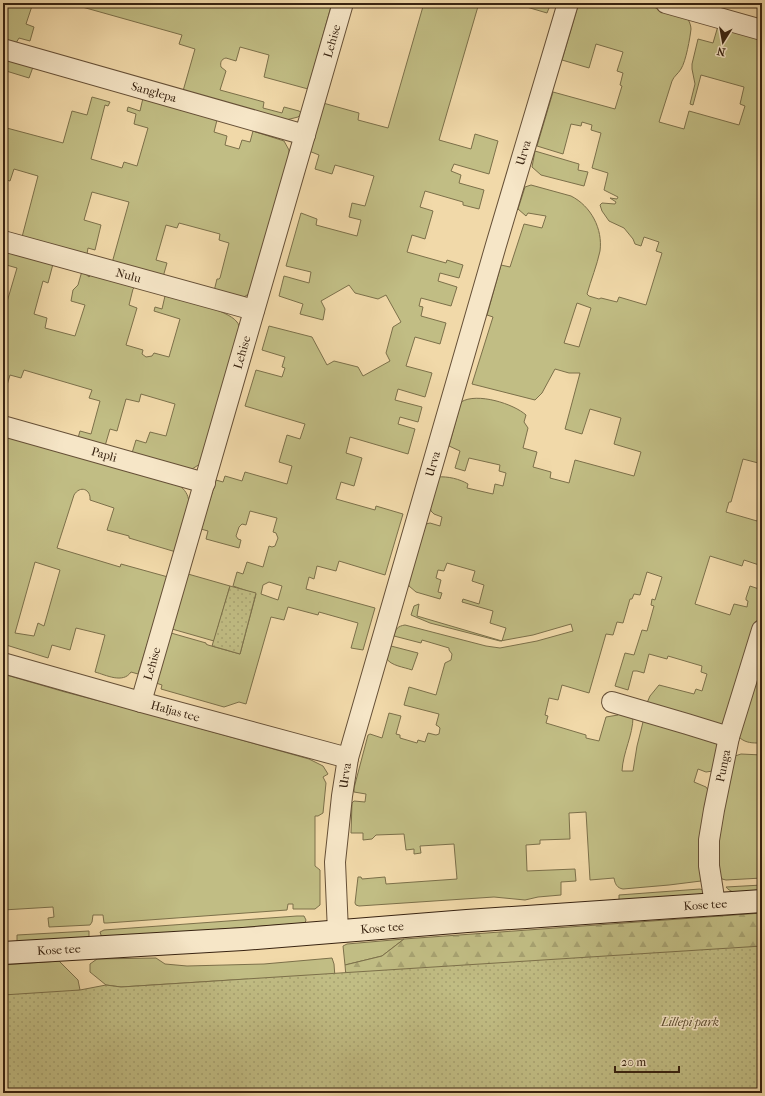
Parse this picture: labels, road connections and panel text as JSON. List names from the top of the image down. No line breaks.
{"streets":{"street":["Lehise","Sanglepa","Urva","Nulu","Papli","Haljas tee","Punga","Kose tee"]},"crossings":[["Lehise","Sanglepa"],["Lehise","Nulu"],["Lehise","Papli"],["Lehise","Haljas tee"],["Urva","Haljas tee"],["Urva","Kose tee"],["Punga","Kose tee"]],"parks":["Lillepi park"],"scale_bar":"20 m","north":"bottom"}
